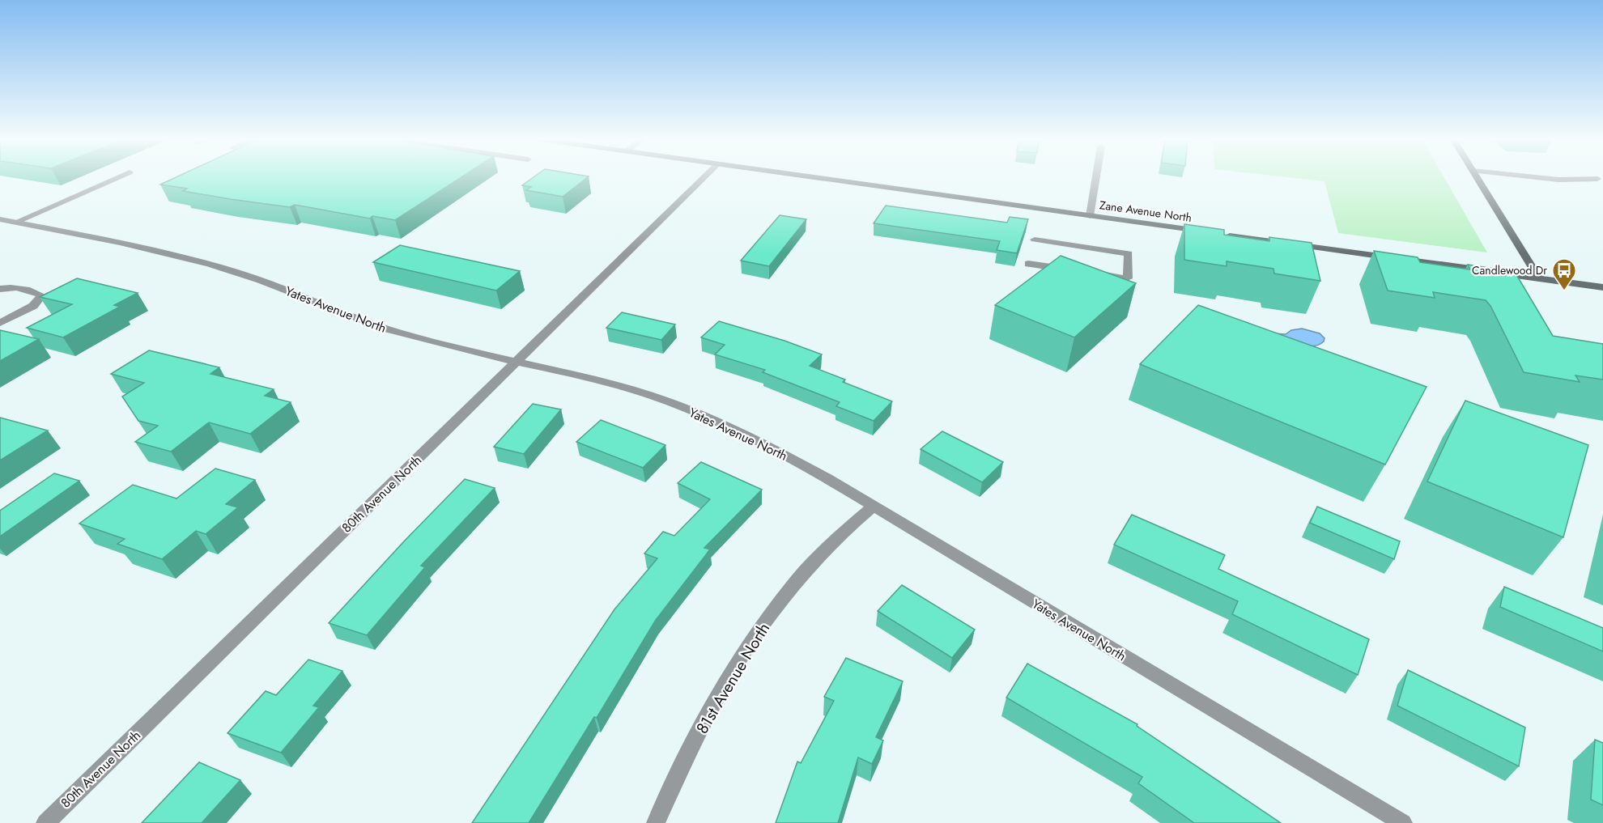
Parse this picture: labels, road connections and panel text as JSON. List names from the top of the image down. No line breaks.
{"streets":{"main road":["Zane Avenue North"],"street":["Yates Avenue North","80th Avenue North","81st Avenue North"]},"crossings":[["Yates Avenue North","80th Avenue North"],["Yates Avenue North","81st Avenue North"]],"places":{"bus stop":["Candlewood Dr"]}}
